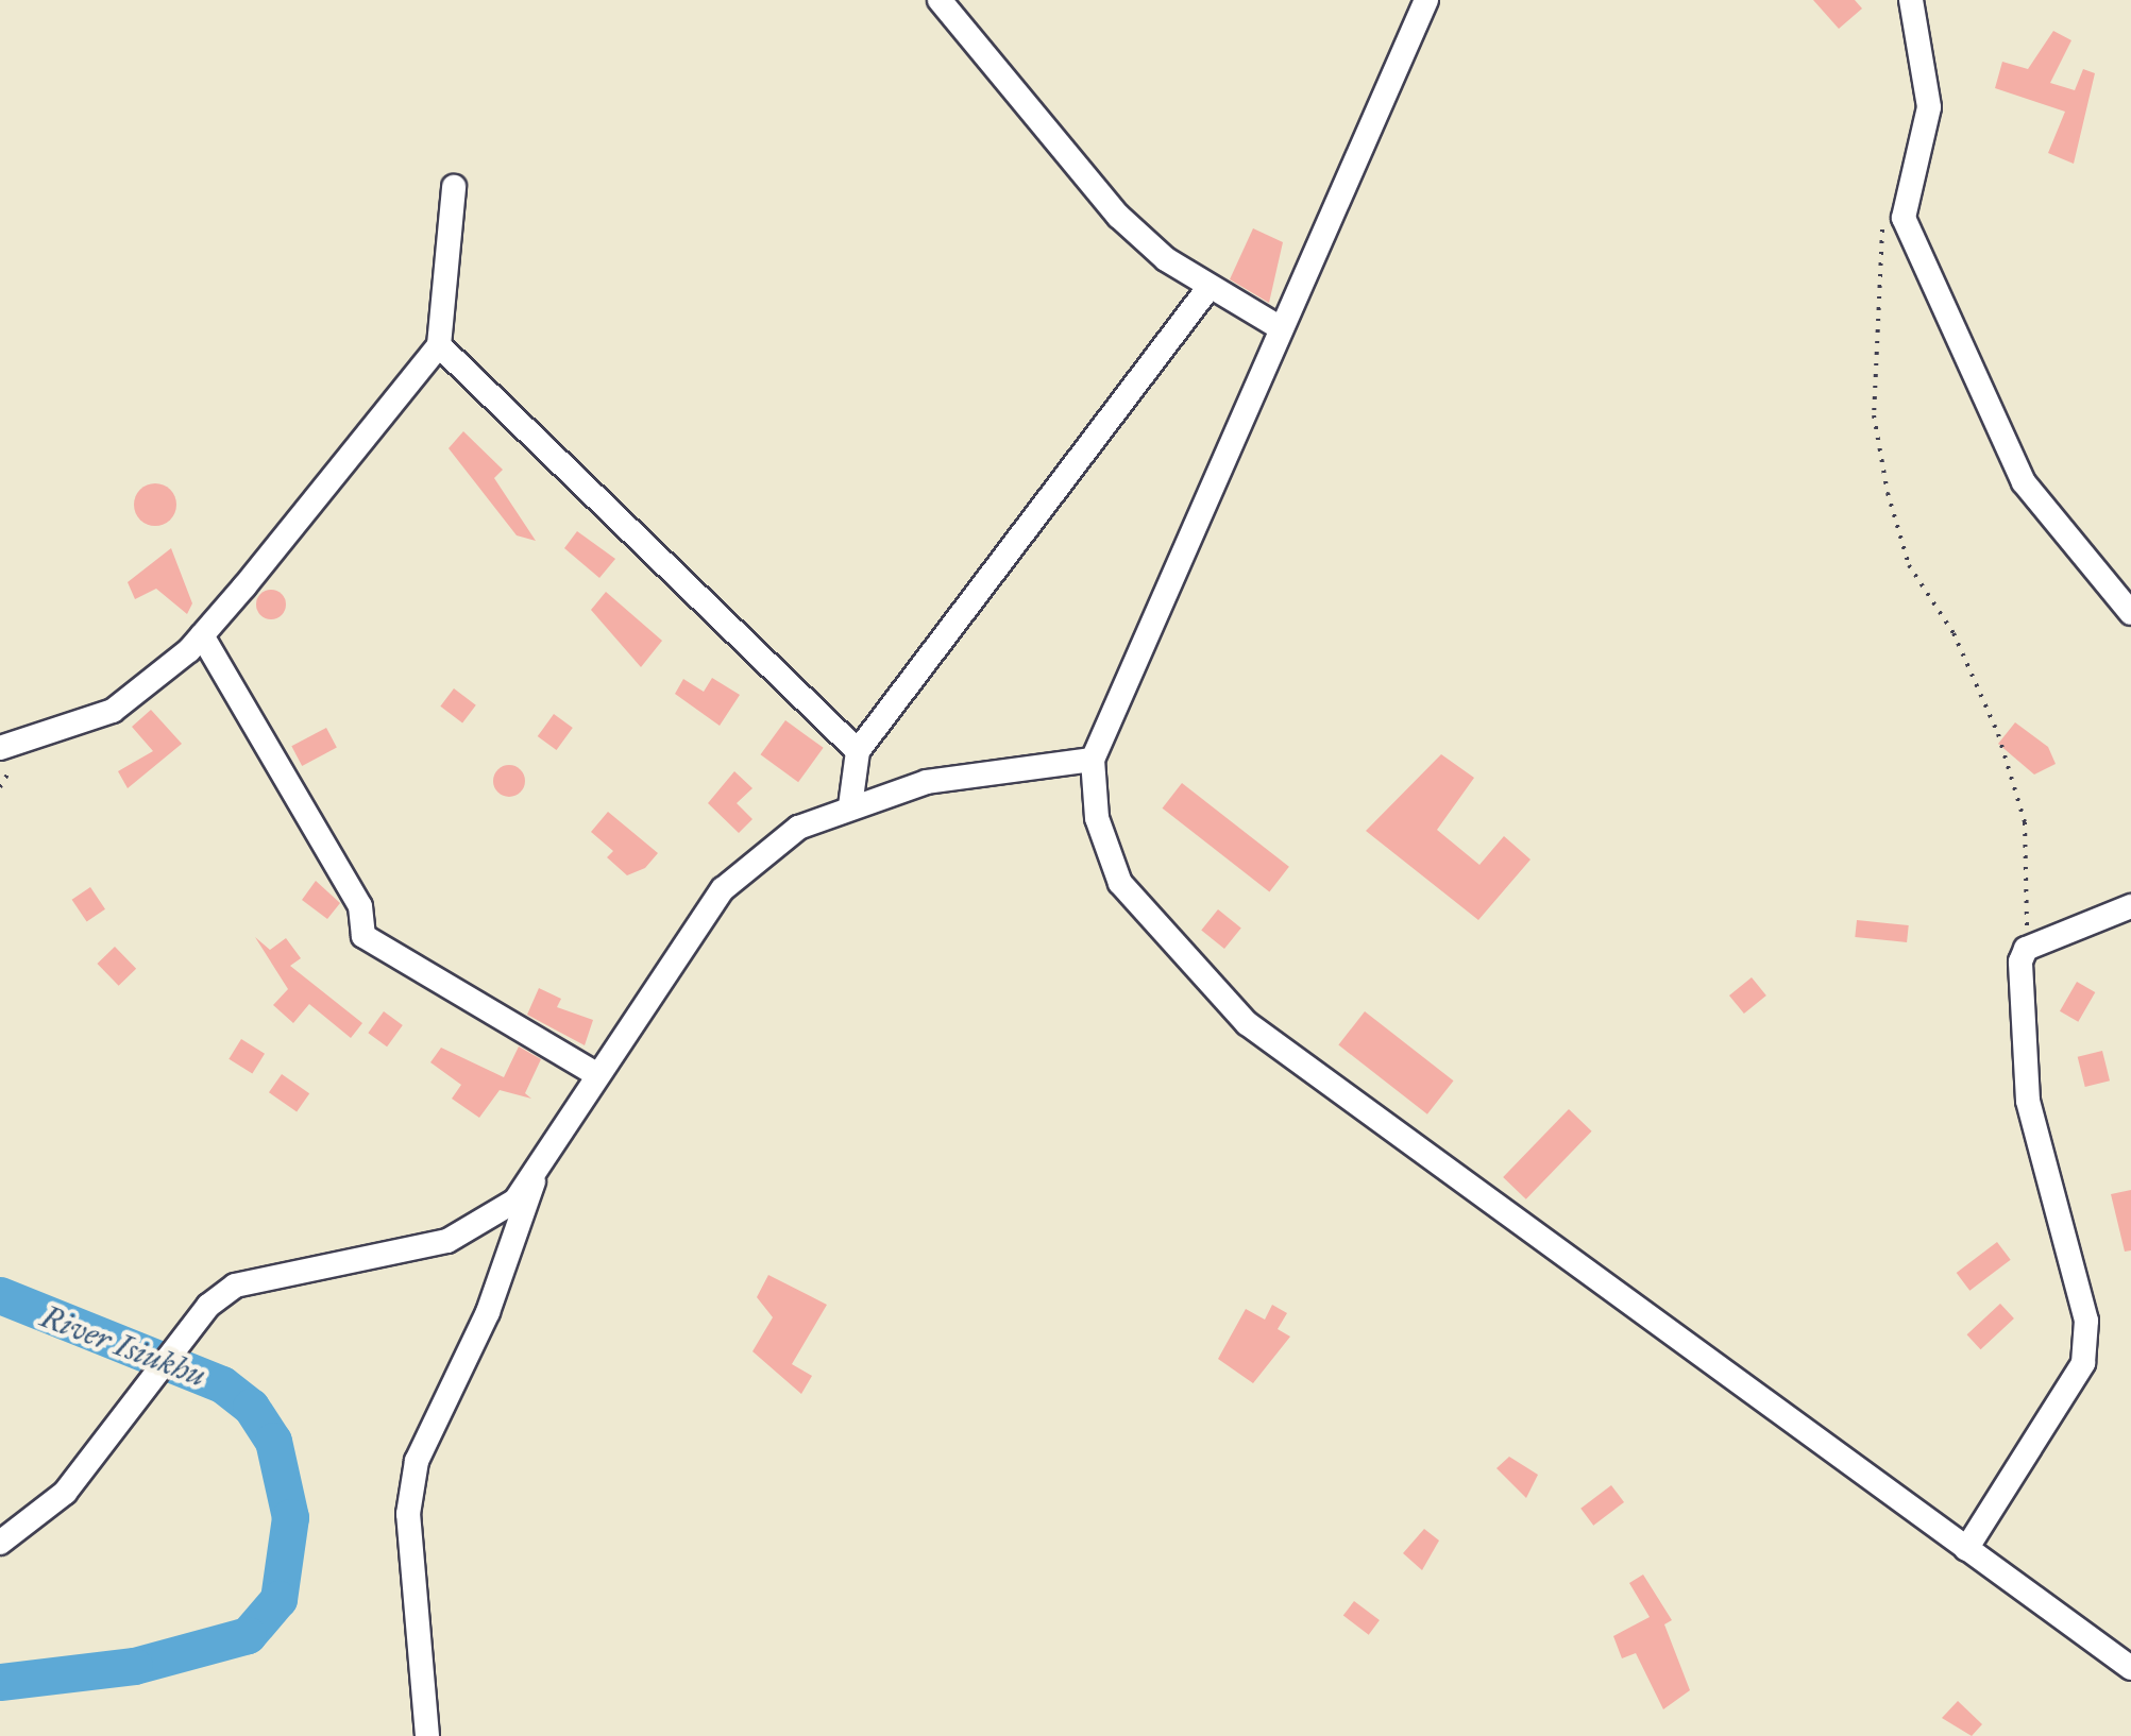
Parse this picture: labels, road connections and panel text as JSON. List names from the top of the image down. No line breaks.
{"water":["River Isiukhu"]}
